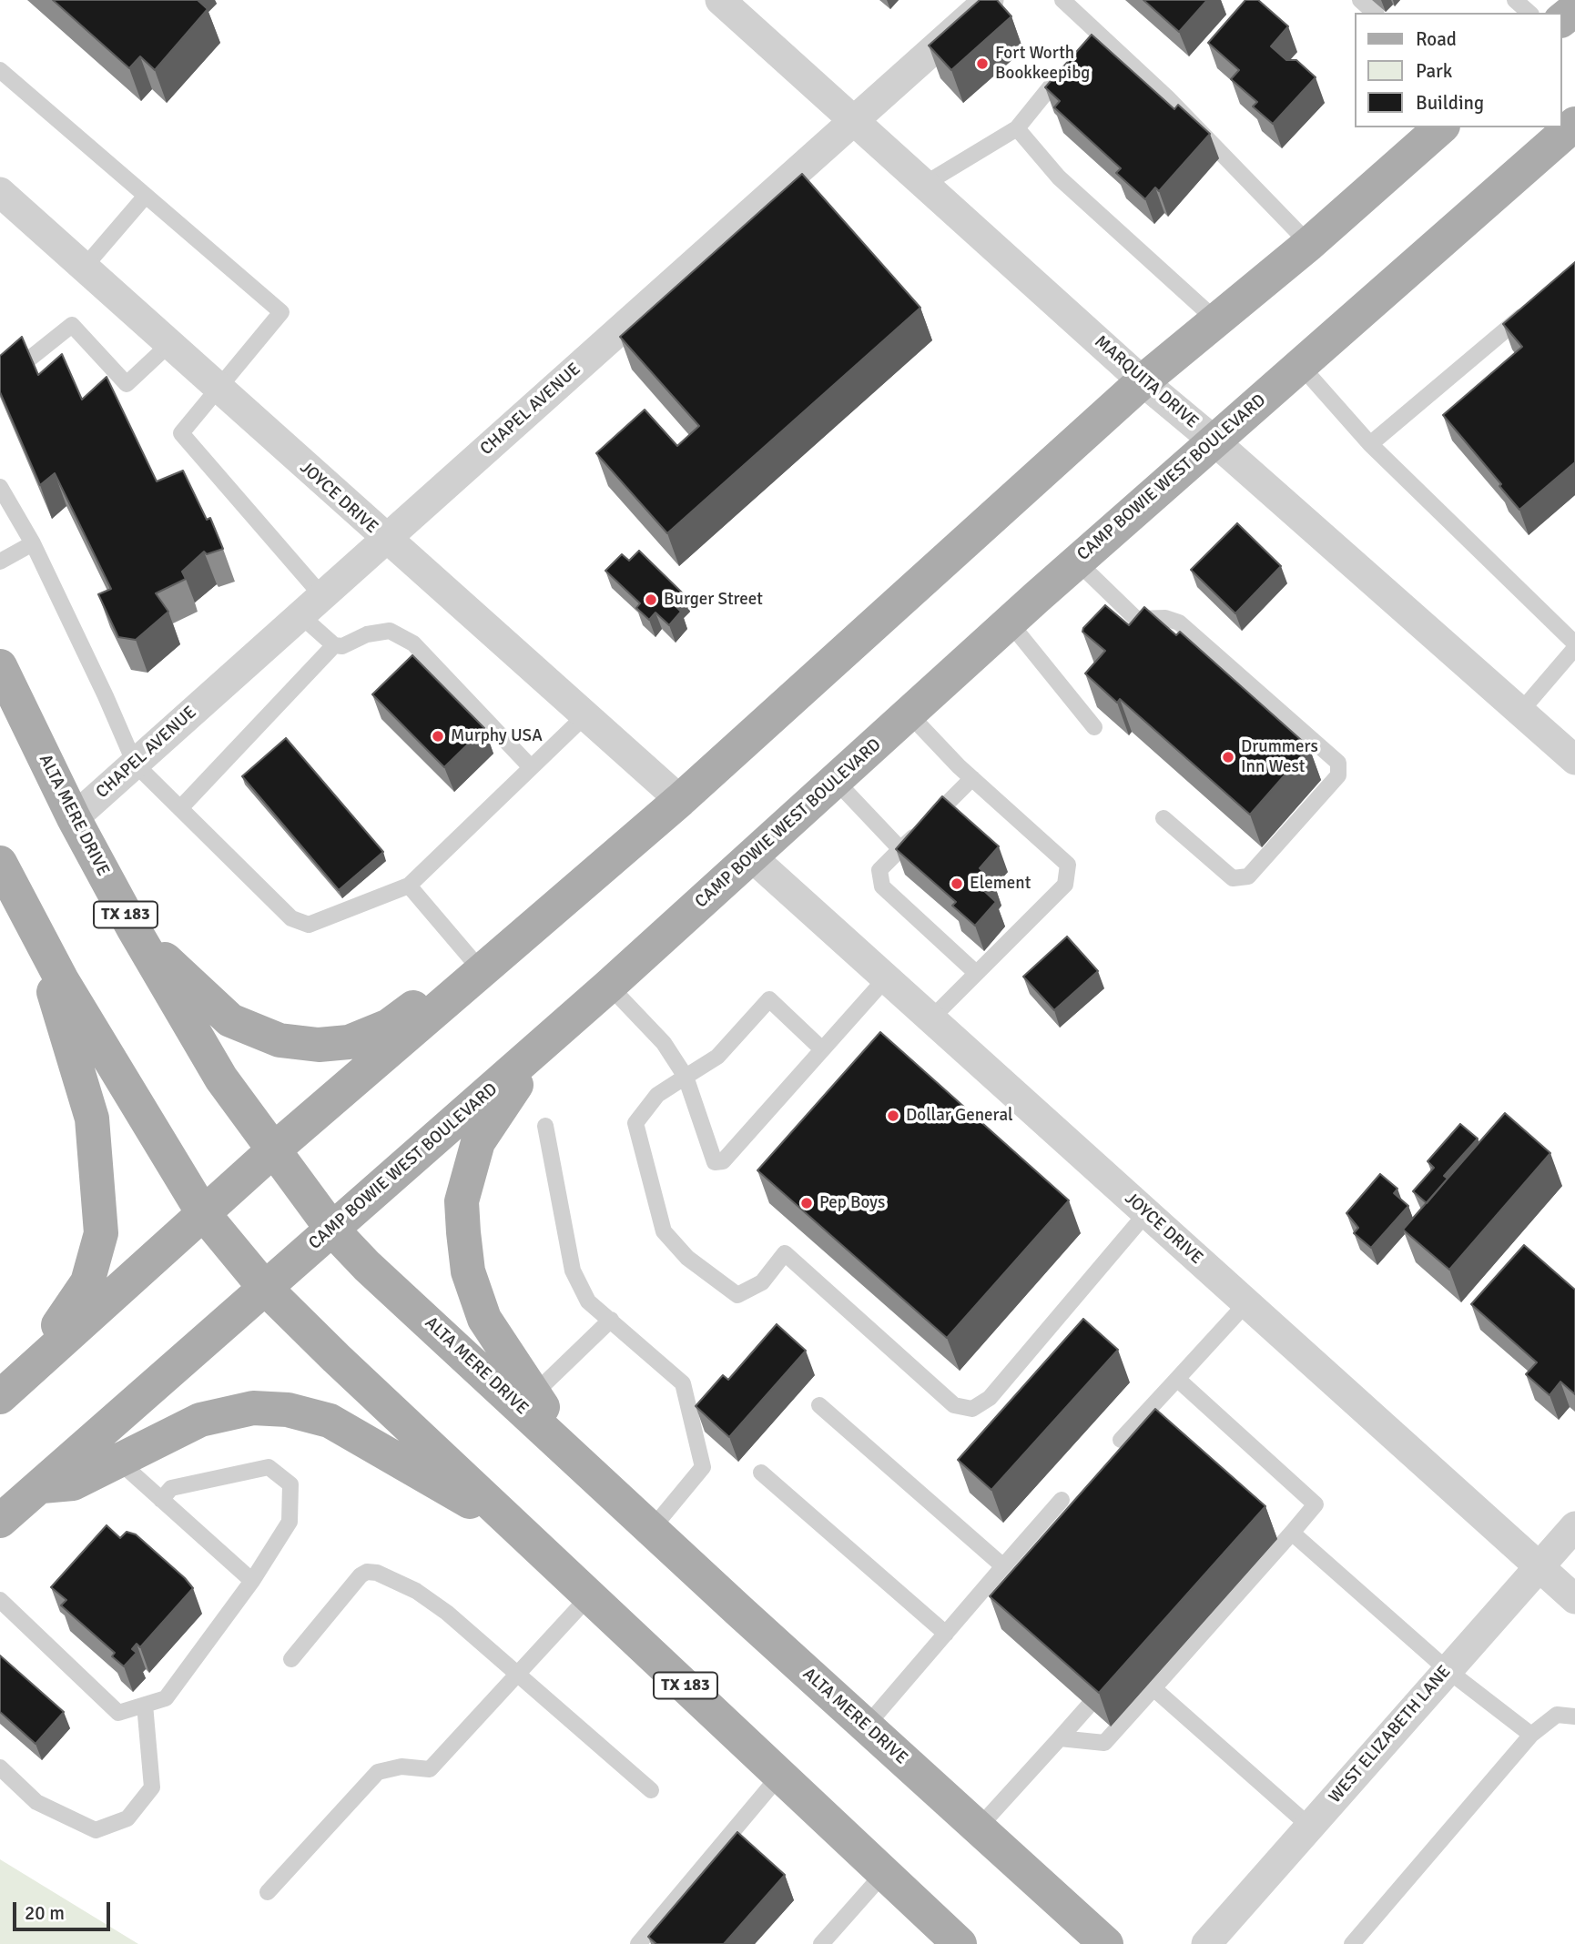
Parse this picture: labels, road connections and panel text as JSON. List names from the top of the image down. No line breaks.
{"streets":{"main road":["CAMP BOWIE WEST BOULEVARD","ALTA MERE DRIVE","TX 183"],"street":["MARQUITA DRIVE","CHAPEL AVENUE","JOYCE DRIVE","WEST ELIZABETH LANE"]},"crossings":[["MARQUITA DRIVE","CHAPEL AVENUE"],["MARQUITA DRIVE","CAMP BOWIE WEST BOULEVARD"],["CHAPEL AVENUE","JOYCE DRIVE"],["CHAPEL AVENUE","ALTA MERE DRIVE"],["CAMP BOWIE WEST BOULEVARD","JOYCE DRIVE"],["CAMP BOWIE WEST BOULEVARD","ALTA MERE DRIVE"],["CAMP BOWIE WEST BOULEVARD","TX 183"],["JOYCE DRIVE","WEST ELIZABETH LANE"]],"places":["Fort Worth Bookkeepibg","Burger Street","Murphy USA","Drummers Inn West","Element","Dollar General","Pep Boys"],"legend":["Road","Park","Building"],"scale_bar":"20 m"}
